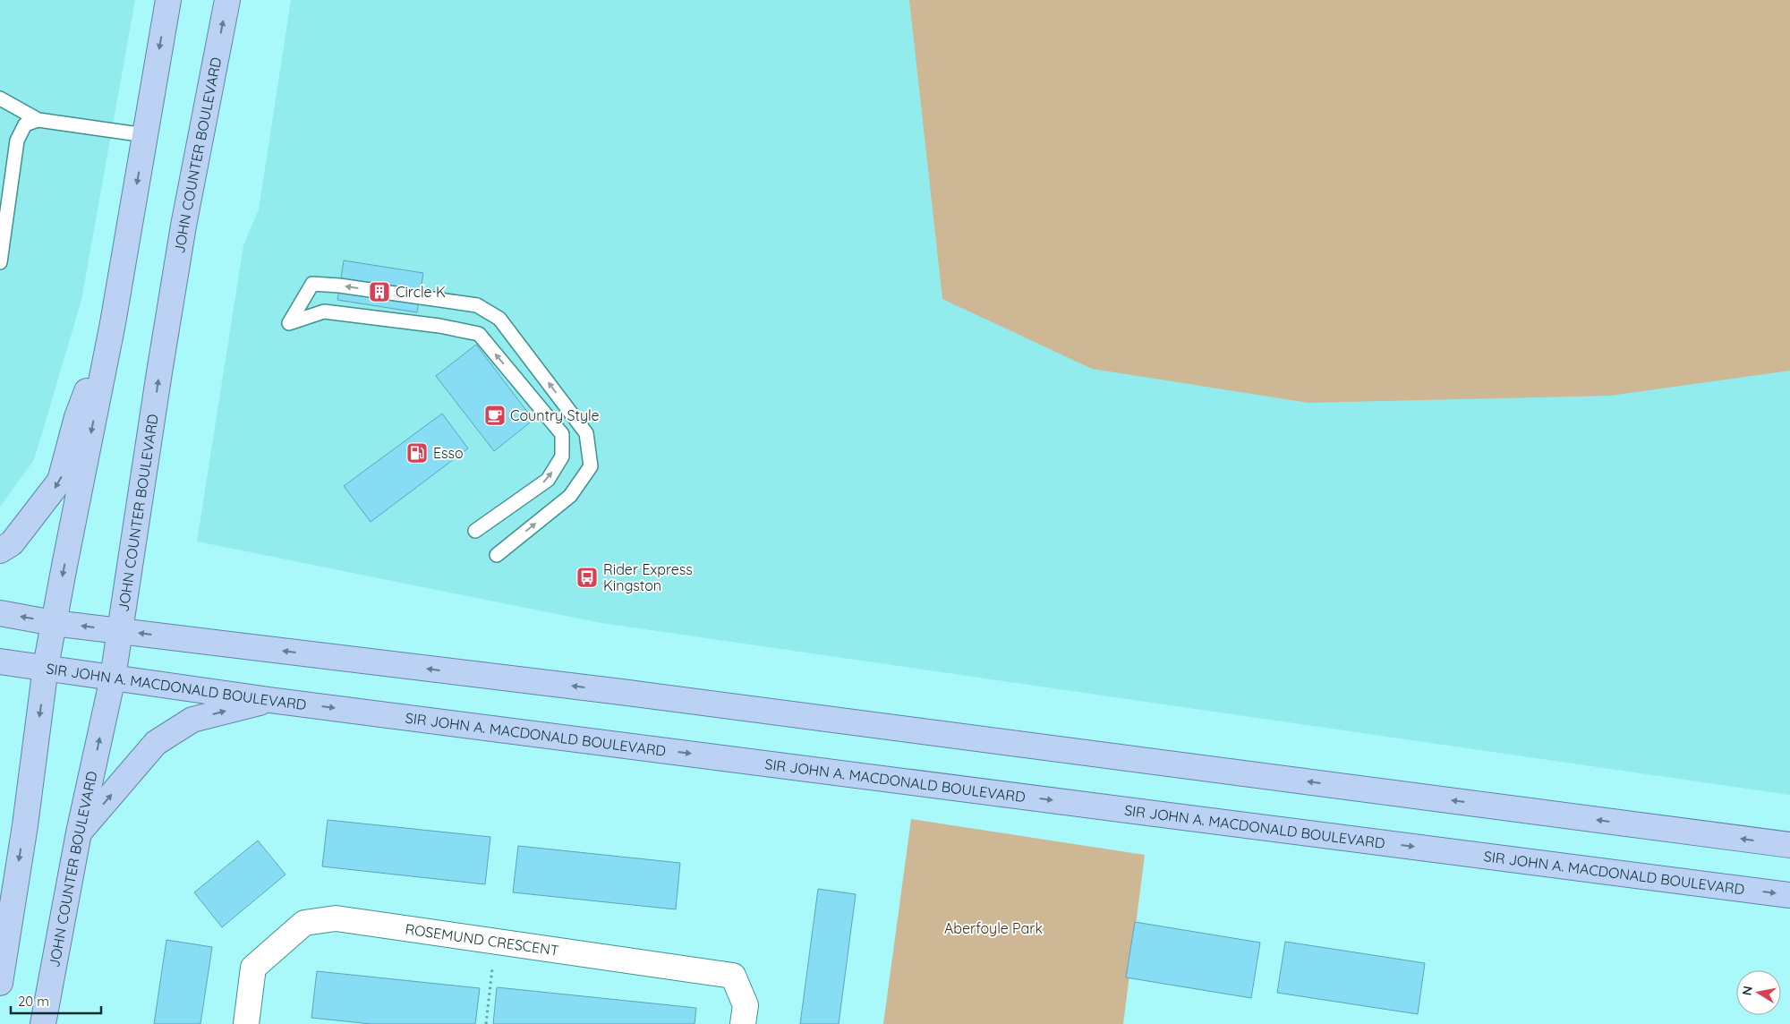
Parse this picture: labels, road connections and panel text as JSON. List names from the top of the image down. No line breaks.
{"streets":{"main road":["JOHN COUNTER BOULEVARD","SIR JOHN A. MACDONALD BOULEVARD"],"street":["ROSEMUND CRESCENT"]},"crossings":[["JOHN COUNTER BOULEVARD","SIR JOHN A. MACDONALD BOULEVARD"]],"parks":["Aberfoyle Park"],"places":{"building":["Circle K"],"cafe":["Country Style"],"fuel station":["Esso"],"bus stop":["Rider Express Kingston"]},"scale_bar":"20 m","north":"left"}
